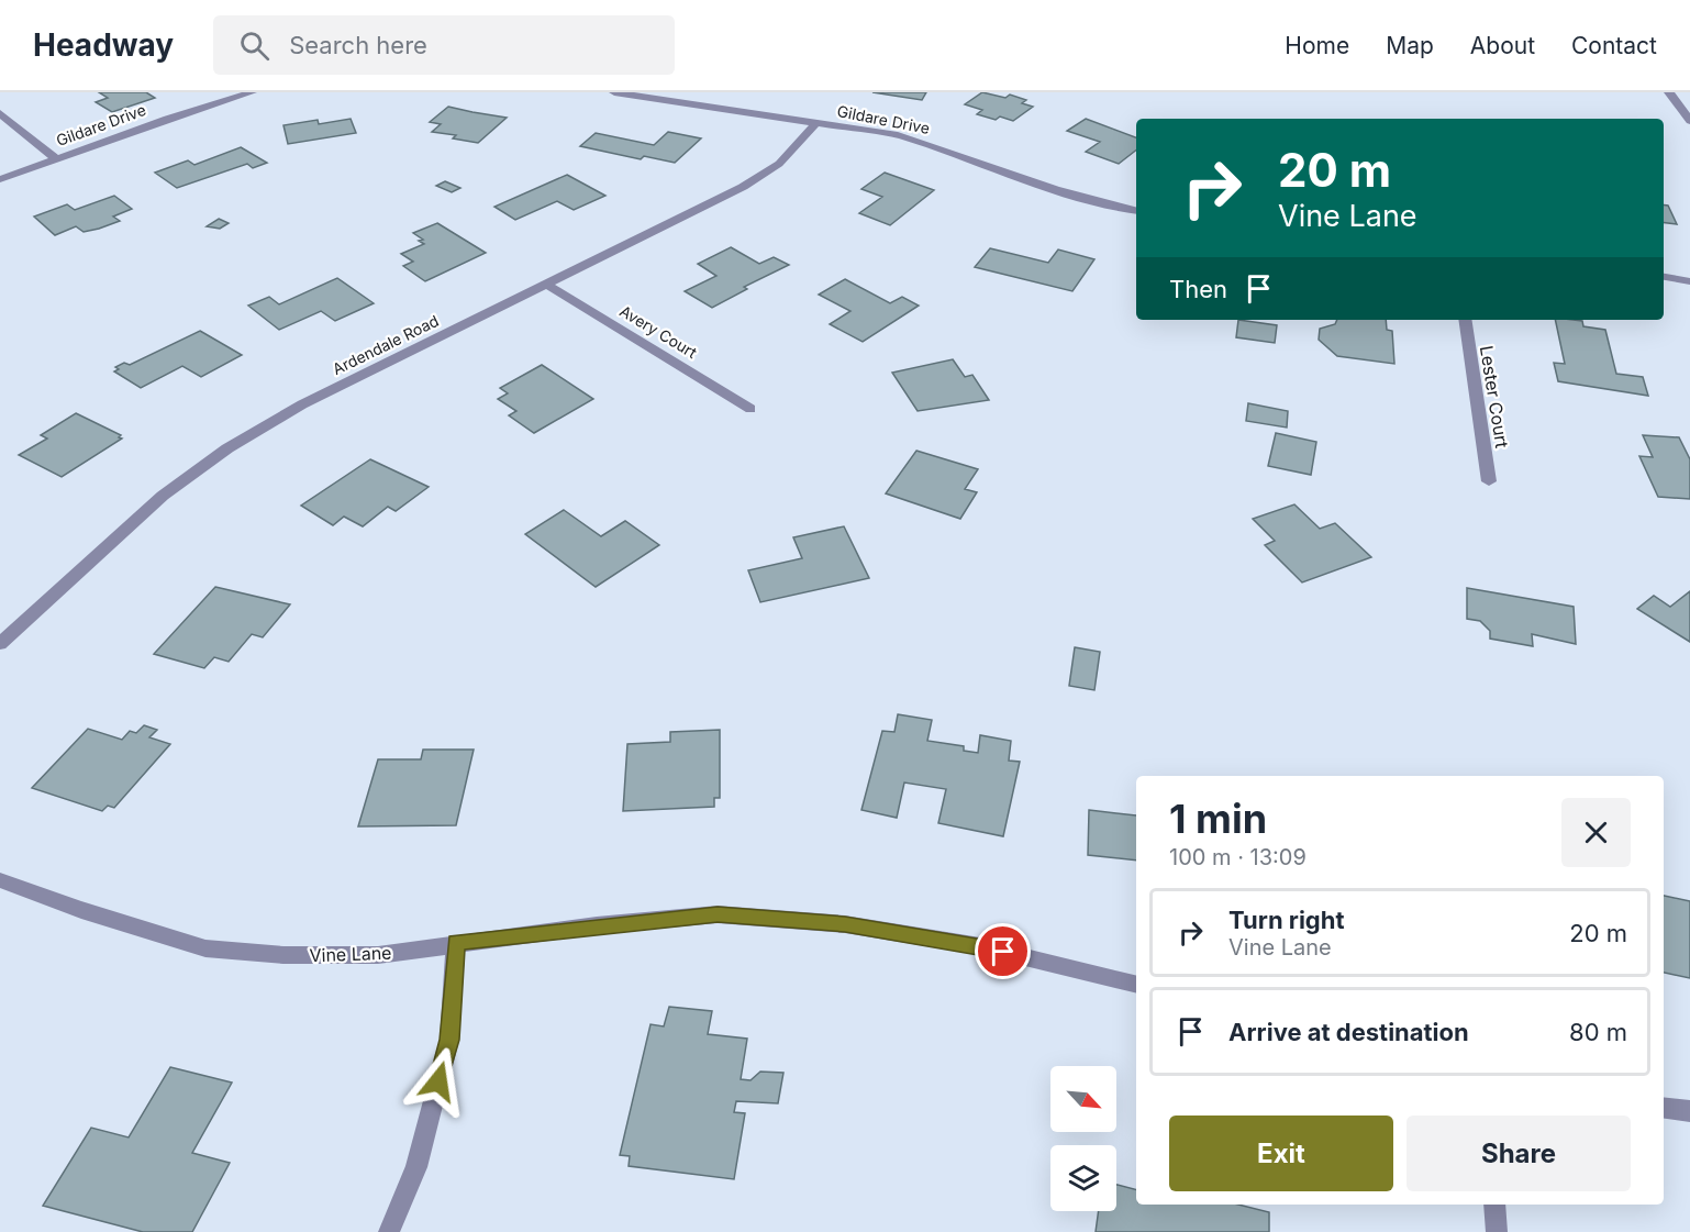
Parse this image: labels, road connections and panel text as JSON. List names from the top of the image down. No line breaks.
{"streets":{"street":["Gildare Drive","Avery Court","Ardendale Road","Lester Court","Vine Lane"]},"crossings":[["Gildare Drive","Ardendale Road"],["Avery Court","Ardendale Road"]],"north":"bottom right","page":{"header":"Headway","search":"Search here","nav":["Home","Map","About","Contact"],"turn":["20 m","Vine Lane"],"then":"Then","heading":["1 min","100 m · 13:09"],"list":[{"name":"Turn right","note":"Vine Lane","value":"20 m"},{"name":"Arrive at destination","value":"80 m"}],"buttons":["Exit","Share"]}}
